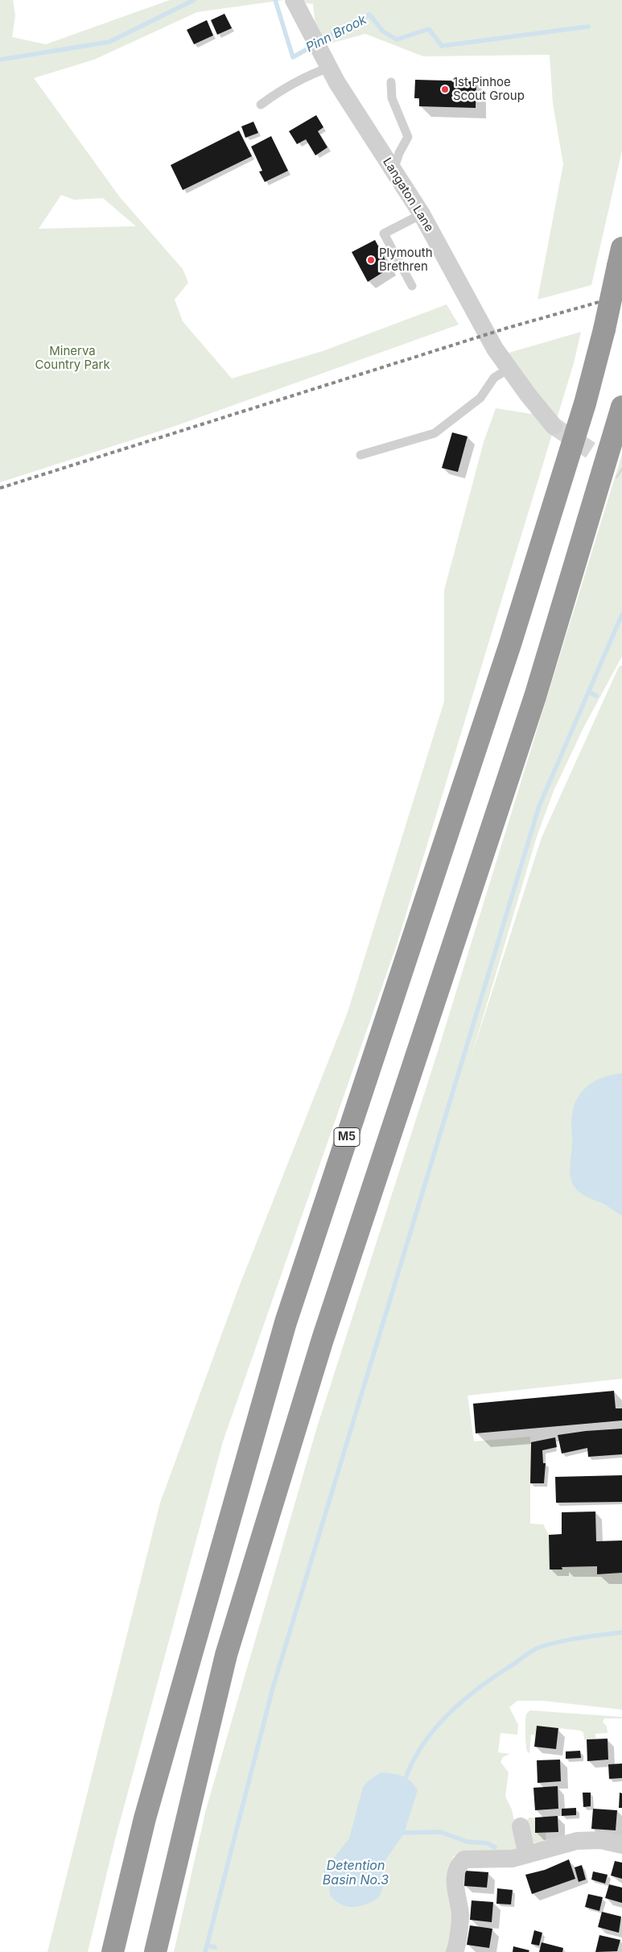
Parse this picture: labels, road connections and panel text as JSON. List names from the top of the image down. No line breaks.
{"streets":{"highway":["M5"],"street":["Langaton Lane"]},"water":["Pinn Brook","Detention Basin No.3"],"parks":["Minerva Country Park"],"places":["1st Pinhoe Scout Group","Plymouth Brethren"]}
